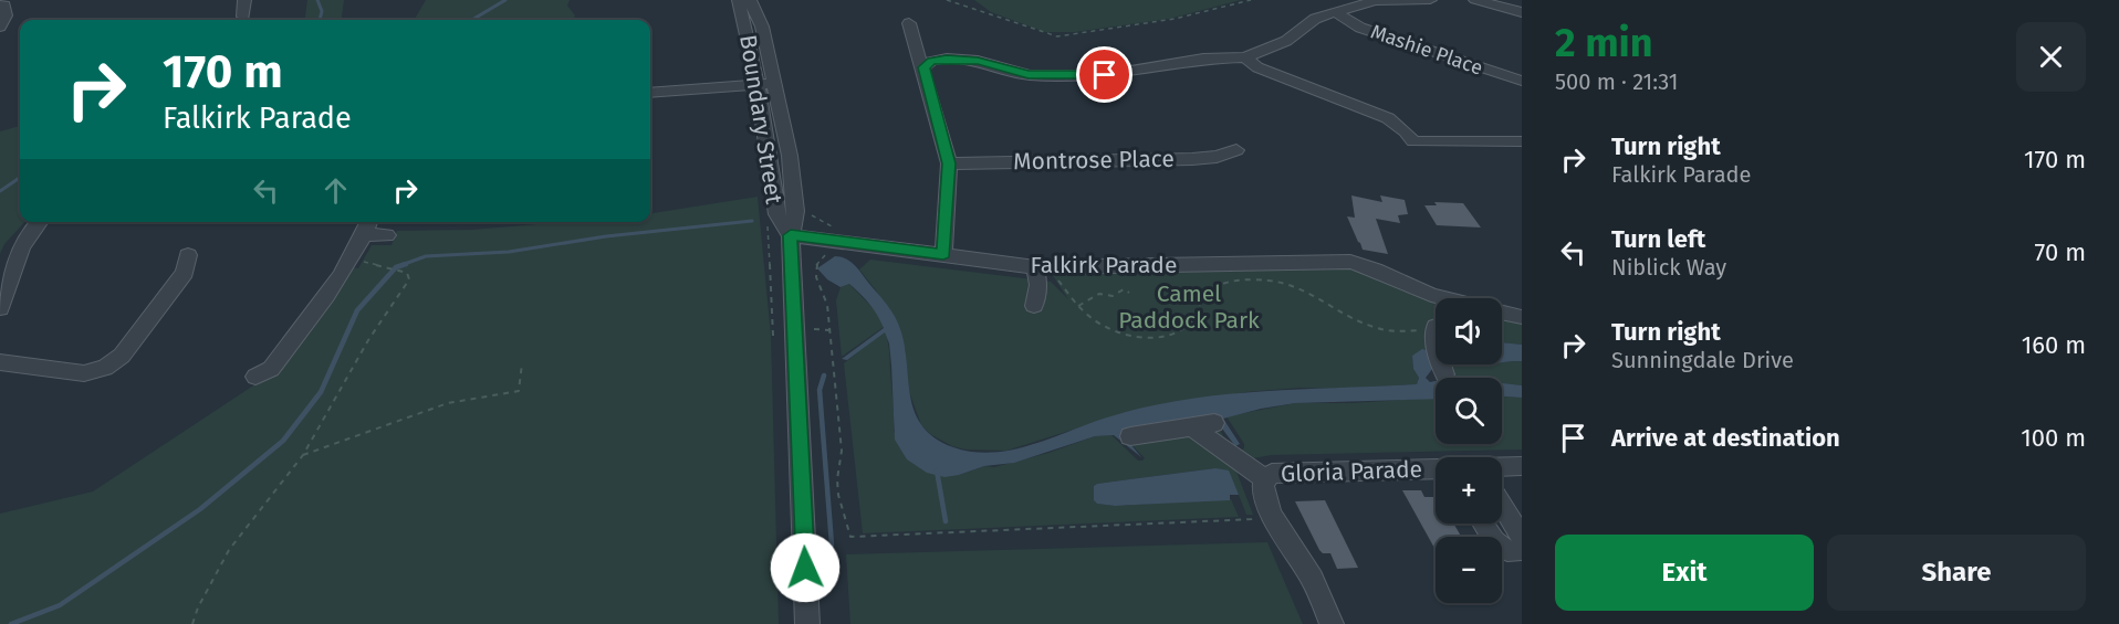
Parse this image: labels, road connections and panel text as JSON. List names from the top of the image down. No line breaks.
{"streets":{"street":["Mashie Place","Boundary Street","Montrose Place","Falkirk Parade","Gloria Parade"]},"crossings":[["Boundary Street","Falkirk Parade"]],"parks":["Camel Paddock Park"],"page":{"heading":["2 min","500 m · 21:31"],"turn":["170 m","Falkirk Parade"],"list":[{"name":"Turn right","note":"Falkirk Parade","value":"170 m"},{"name":"Turn left","note":"Niblick Way","value":"70 m"},{"name":"Turn right","note":"Sunningdale Drive","value":"160 m"},{"name":"Arrive at destination","value":"100 m"}],"map_buttons":["+","−"],"buttons":["Exit","Share"]}}
